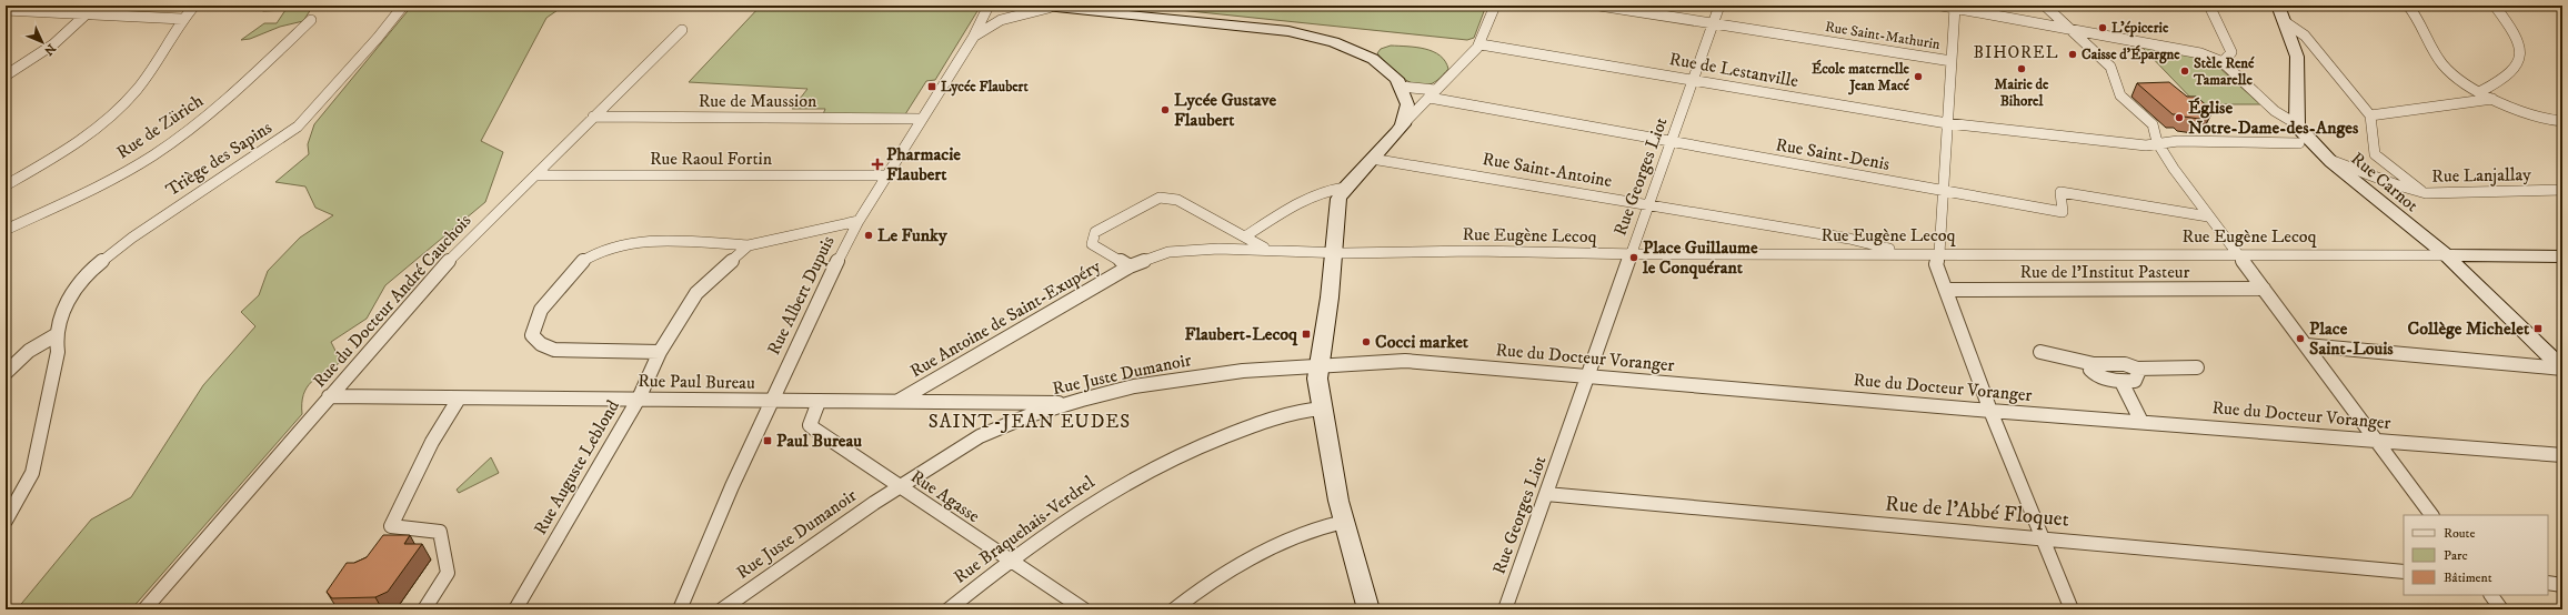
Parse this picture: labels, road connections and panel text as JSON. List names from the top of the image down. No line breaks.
{"streets":{"street":["Rue Saint-Mathurin","Rue de Lestanville","Rue de Maussion","Rue de Zürich","Rue Saint-Denis","Triège des Sapins","Rue Raoul Fortin","Rue Saint-Antoine","Rue Lanjallay","Rue Georges Liot","Rue Carnot","Rue Eugène Lecoq","Rue de l'Institut Pasteur","Rue Albert Dupuis","Rue du Docteur André Cauchois","Rue Antoine de Saint-Exupéry","Rue du Docteur Voranger","Rue Juste Dumanoir","Rue Paul Bureau","Rue Auguste Leblond","Rue Agasse","Rue de l'Abbé Floquet","Rue Braquehais-Verdrel"]},"crossings":[["Rue Saint-Mathurin","Rue Georges Liot"],["Rue de Lestanville","Rue Georges Liot"],["Rue de Maussion","Rue Albert Dupuis"],["Rue de Maussion","Rue du Docteur André Cauchois"],["Rue Saint-Denis","Rue Georges Liot"],["Rue Raoul Fortin","Rue Albert Dupuis"],["Rue Raoul Fortin","Rue du Docteur André Cauchois"],["Rue Saint-Antoine","Rue Georges Liot"],["Rue Saint-Antoine","Rue Eugène Lecoq"],["Rue Lanjallay","Rue Carnot"],["Rue Georges Liot","Rue Eugène Lecoq"],["Rue Georges Liot","Rue du Docteur Voranger"],["Rue Georges Liot","Rue de l'Abbé Floquet"],["Rue Carnot","Rue Eugène Lecoq"],["Rue Eugène Lecoq","Rue Antoine de Saint-Exupéry"],["Rue Albert Dupuis","Rue Paul Bureau"],["Rue Albert Dupuis","Rue Auguste Leblond"],["Rue du Docteur André Cauchois","Rue Paul Bureau"],["Rue Antoine de Saint-Exupéry","Rue Paul Bureau"],["Rue du Docteur Voranger","Rue Juste Dumanoir"],["Rue Juste Dumanoir","Rue Paul Bureau"],["Rue Juste Dumanoir","Rue Agasse"],["Rue Paul Bureau","Rue Auguste Leblond"],["Rue Paul Bureau","Rue Agasse"],["Rue Agasse","Rue Braquehais-Verdrel"]],"districts":["BIHOREL","SAINT-JEAN EUDES"],"places":{"other":["L'épicerie","Caisse d'Épargne","Mairie de Bihorel","Stèle René Tamarelle","École maternelle Jean Macé","Lycée Gustave Flaubert","Église Notre-Dame-des-Anges","Le Funky","Place Guillaume le Conquérant","Place Saint-Louis","Cocci market"],"transit":["Lycée Flaubert","Collège Michelet","Flaubert-Lecoq","Paul Bureau"],"health":["Pharmacie Flaubert"]},"legend":["Route","Parc","Bâtiment"],"north":"bottom right"}
